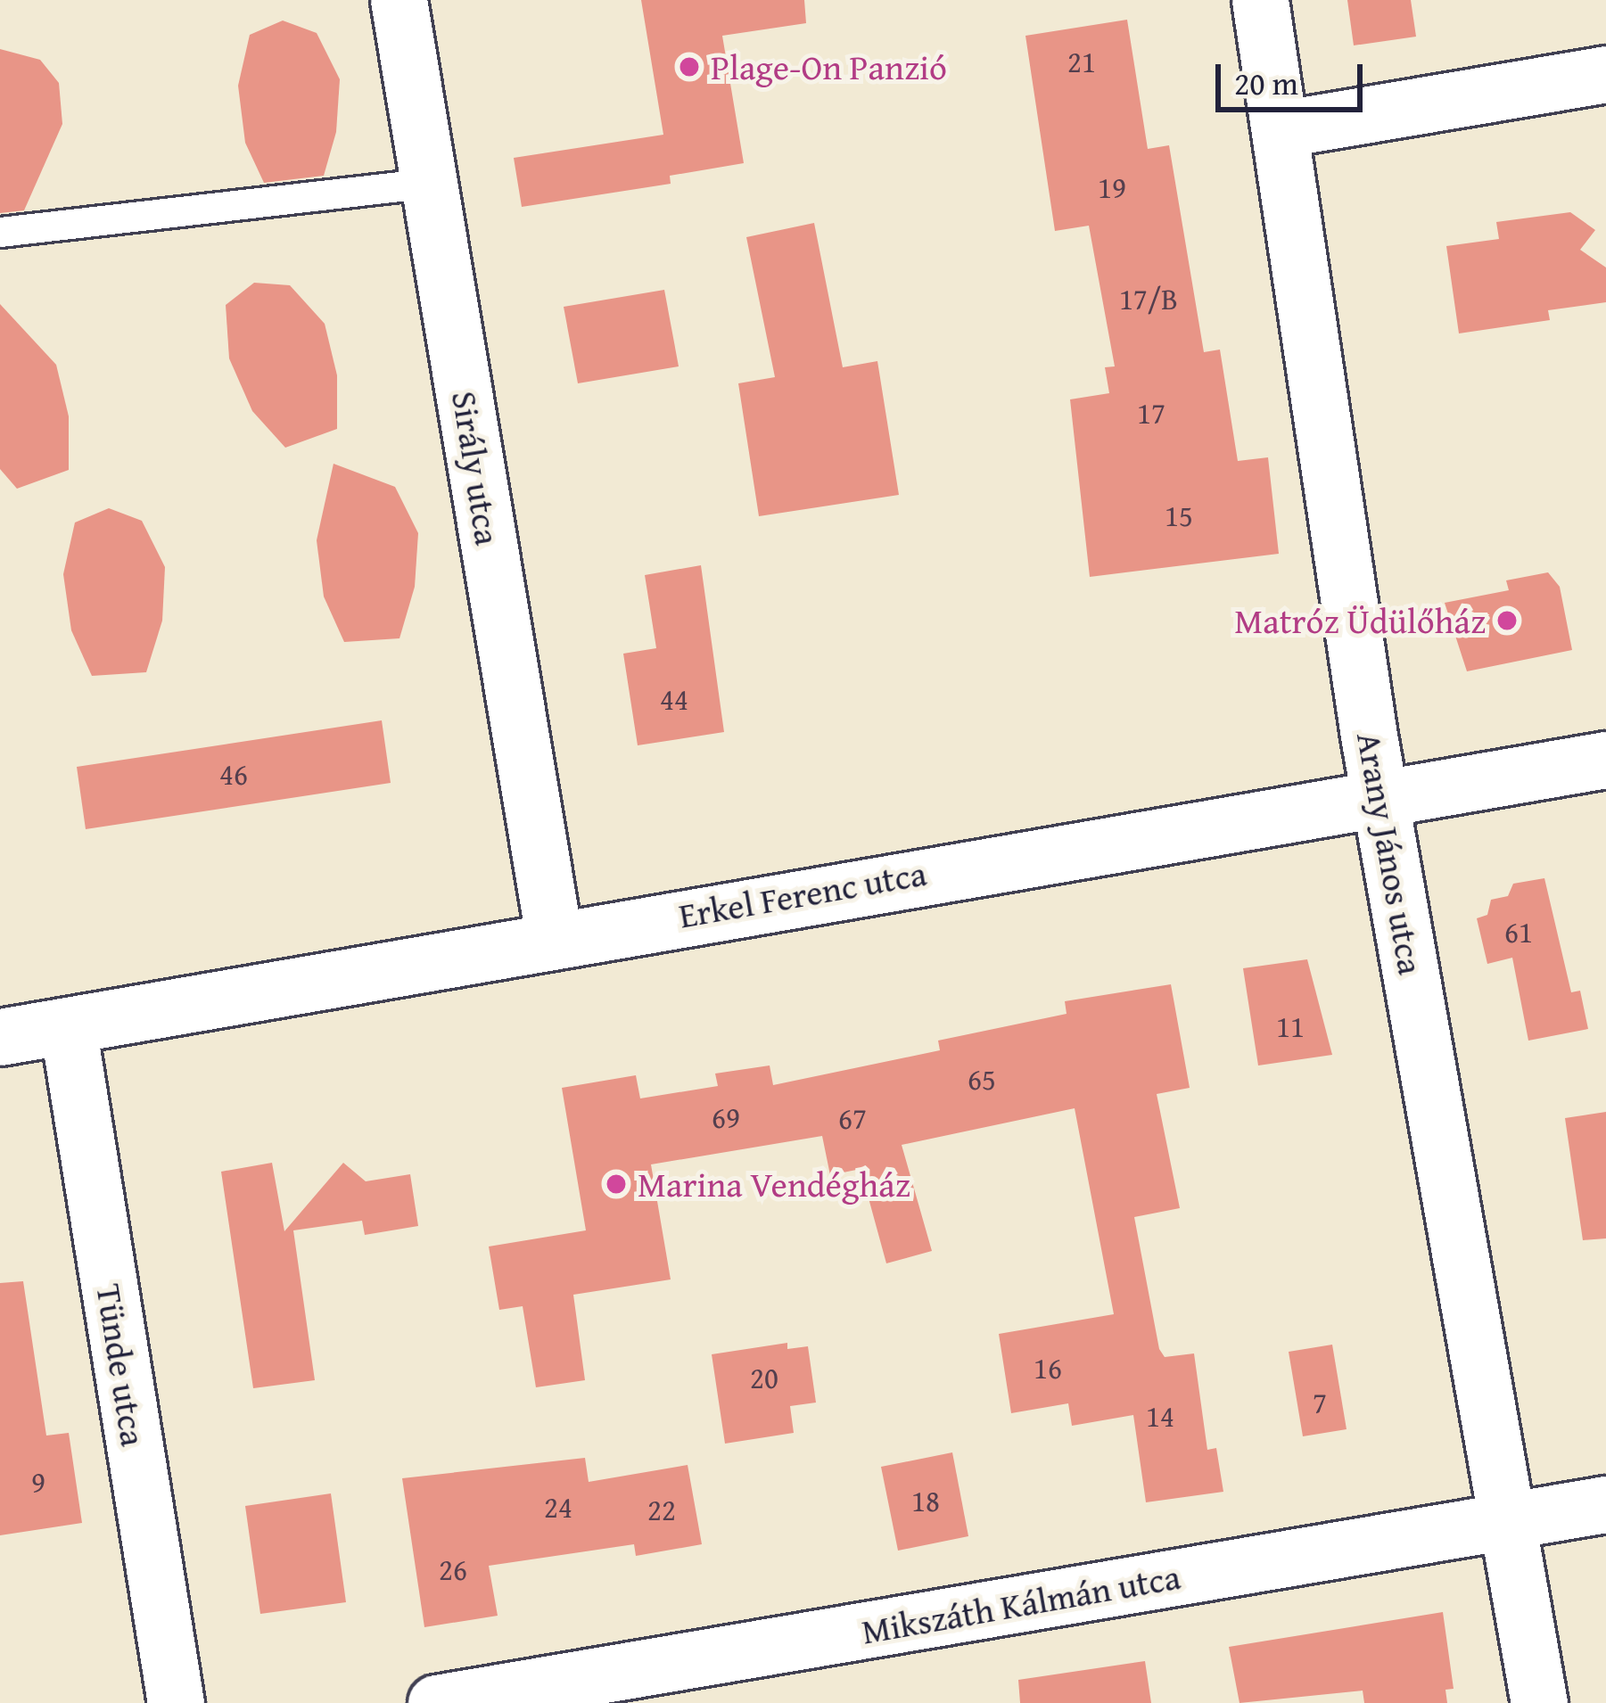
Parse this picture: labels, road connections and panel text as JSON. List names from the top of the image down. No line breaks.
{"streets":{"street":["Sirály utca","Arany János utca","Erkel Ferenc utca","Tünde utca","Mikszáth Kálmán utca"]},"crossings":[["Sirály utca","Erkel Ferenc utca"],["Arany János utca","Erkel Ferenc utca"],["Arany János utca","Mikszáth Kálmán utca"],["Erkel Ferenc utca","Tünde utca"]],"places":["Plage-On Panzió","Matróz Üdülőház","Marina Vendégház"],"house_numbers":["21","19","17/B","17","15","44","46","61","11","65","69","67","16","20","7","14","9","18","24","22","26"],"scale_bar":"20 m"}
